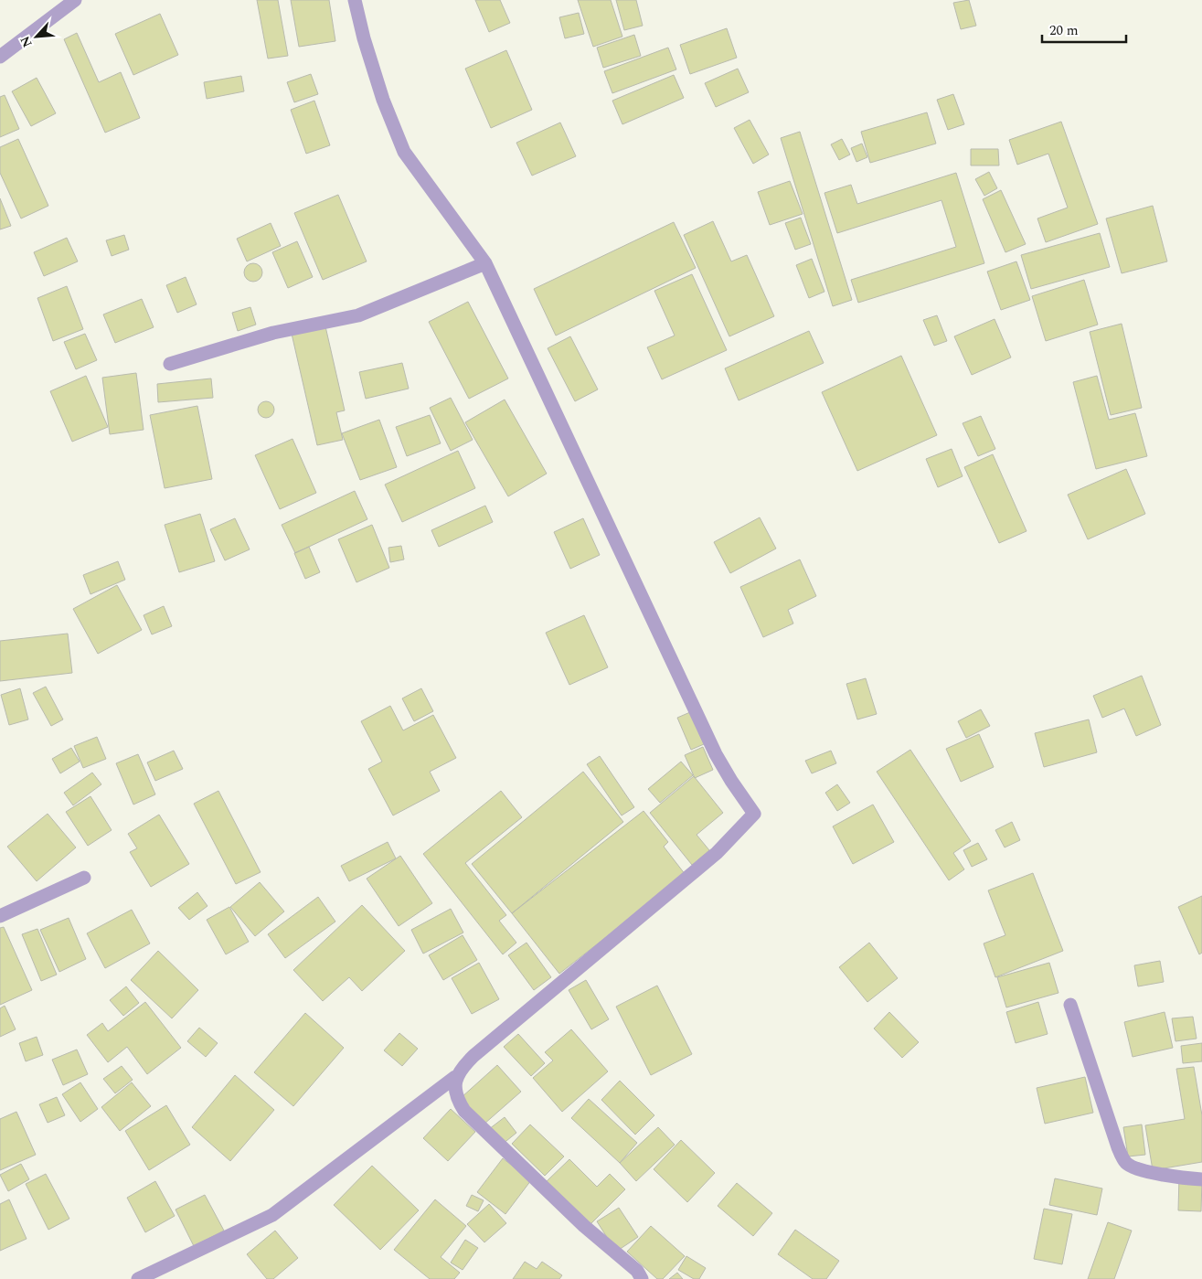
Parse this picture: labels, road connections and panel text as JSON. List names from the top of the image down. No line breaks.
{"scale_bar":"20 m","north":"bottom left"}
